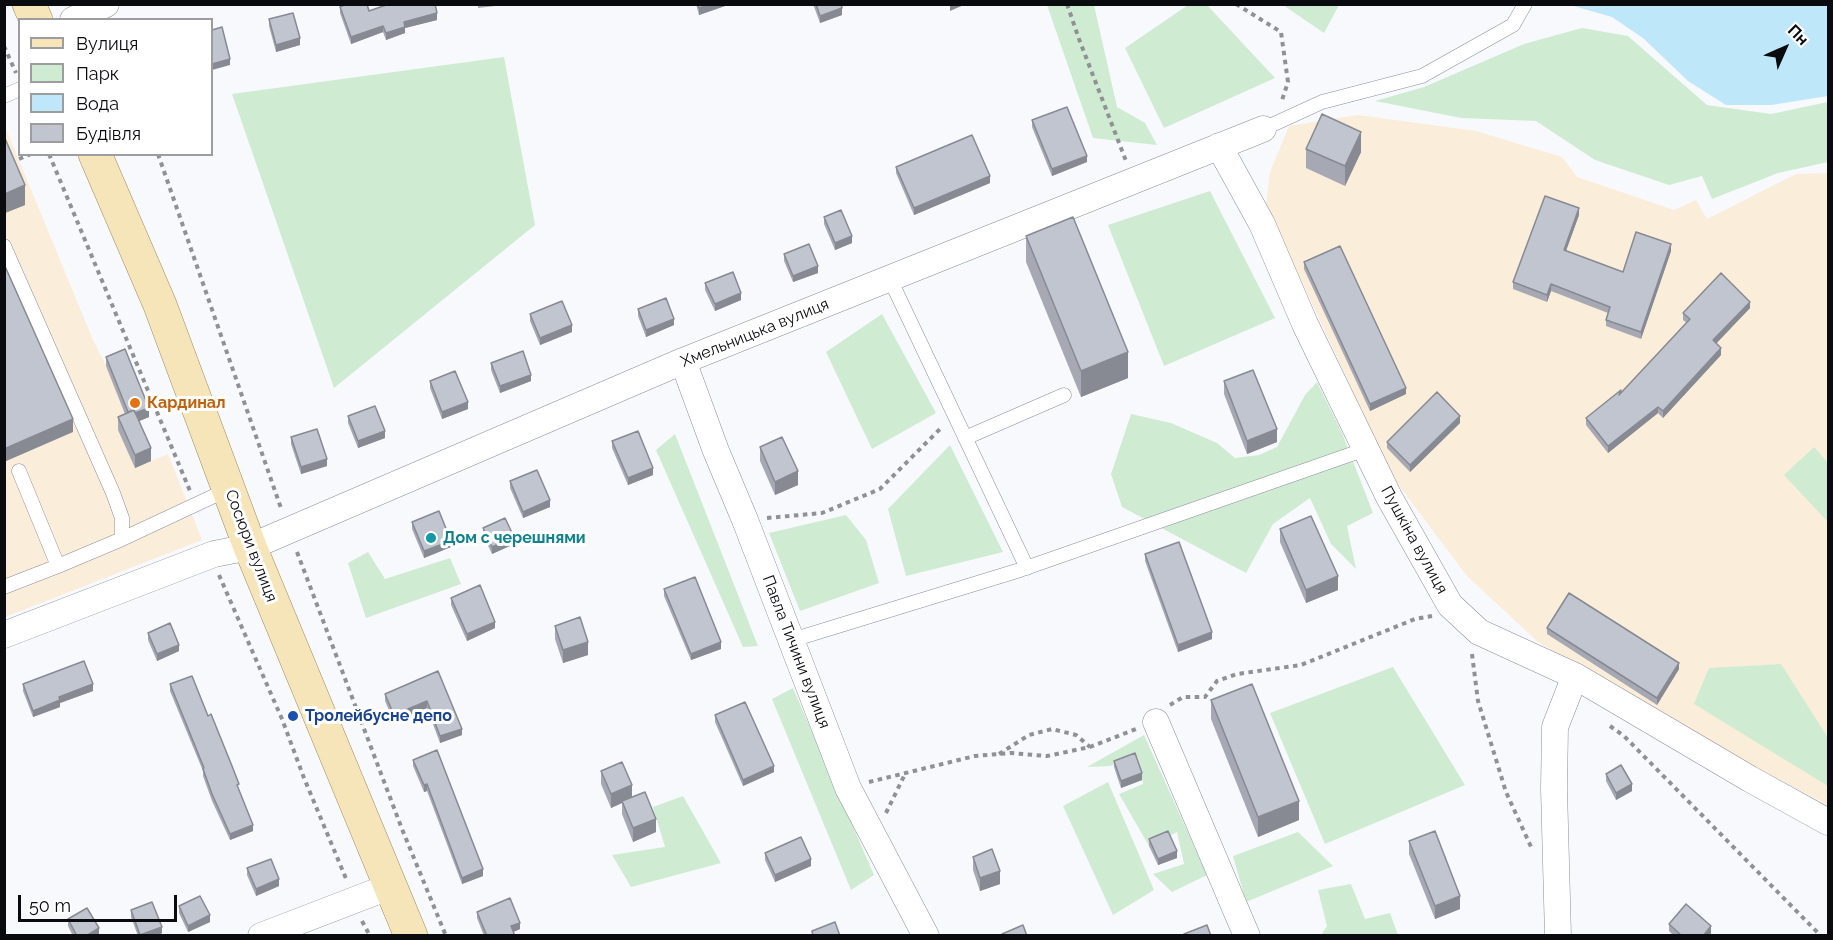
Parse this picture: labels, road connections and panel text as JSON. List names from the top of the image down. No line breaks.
{"streets":{"main road":["Сосюри вулиця"],"street":["Хмельницька вулиця","Пушкіна вулиця","Павла Тичини вулиця"]},"crossings":[["Хмельницька вулиця","Пушкіна вулиця"],["Хмельницька вулиця","Сосюри вулиця"],["Хмельницька вулиця","Павла Тичини вулиця"]],"places":["Кардинал","Дом с черешнями","Тролейбусне депо"],"legend":["Вулиця","Парк","Вода","Будівля"],"scale_bar":"50 m","north":"top right"}
